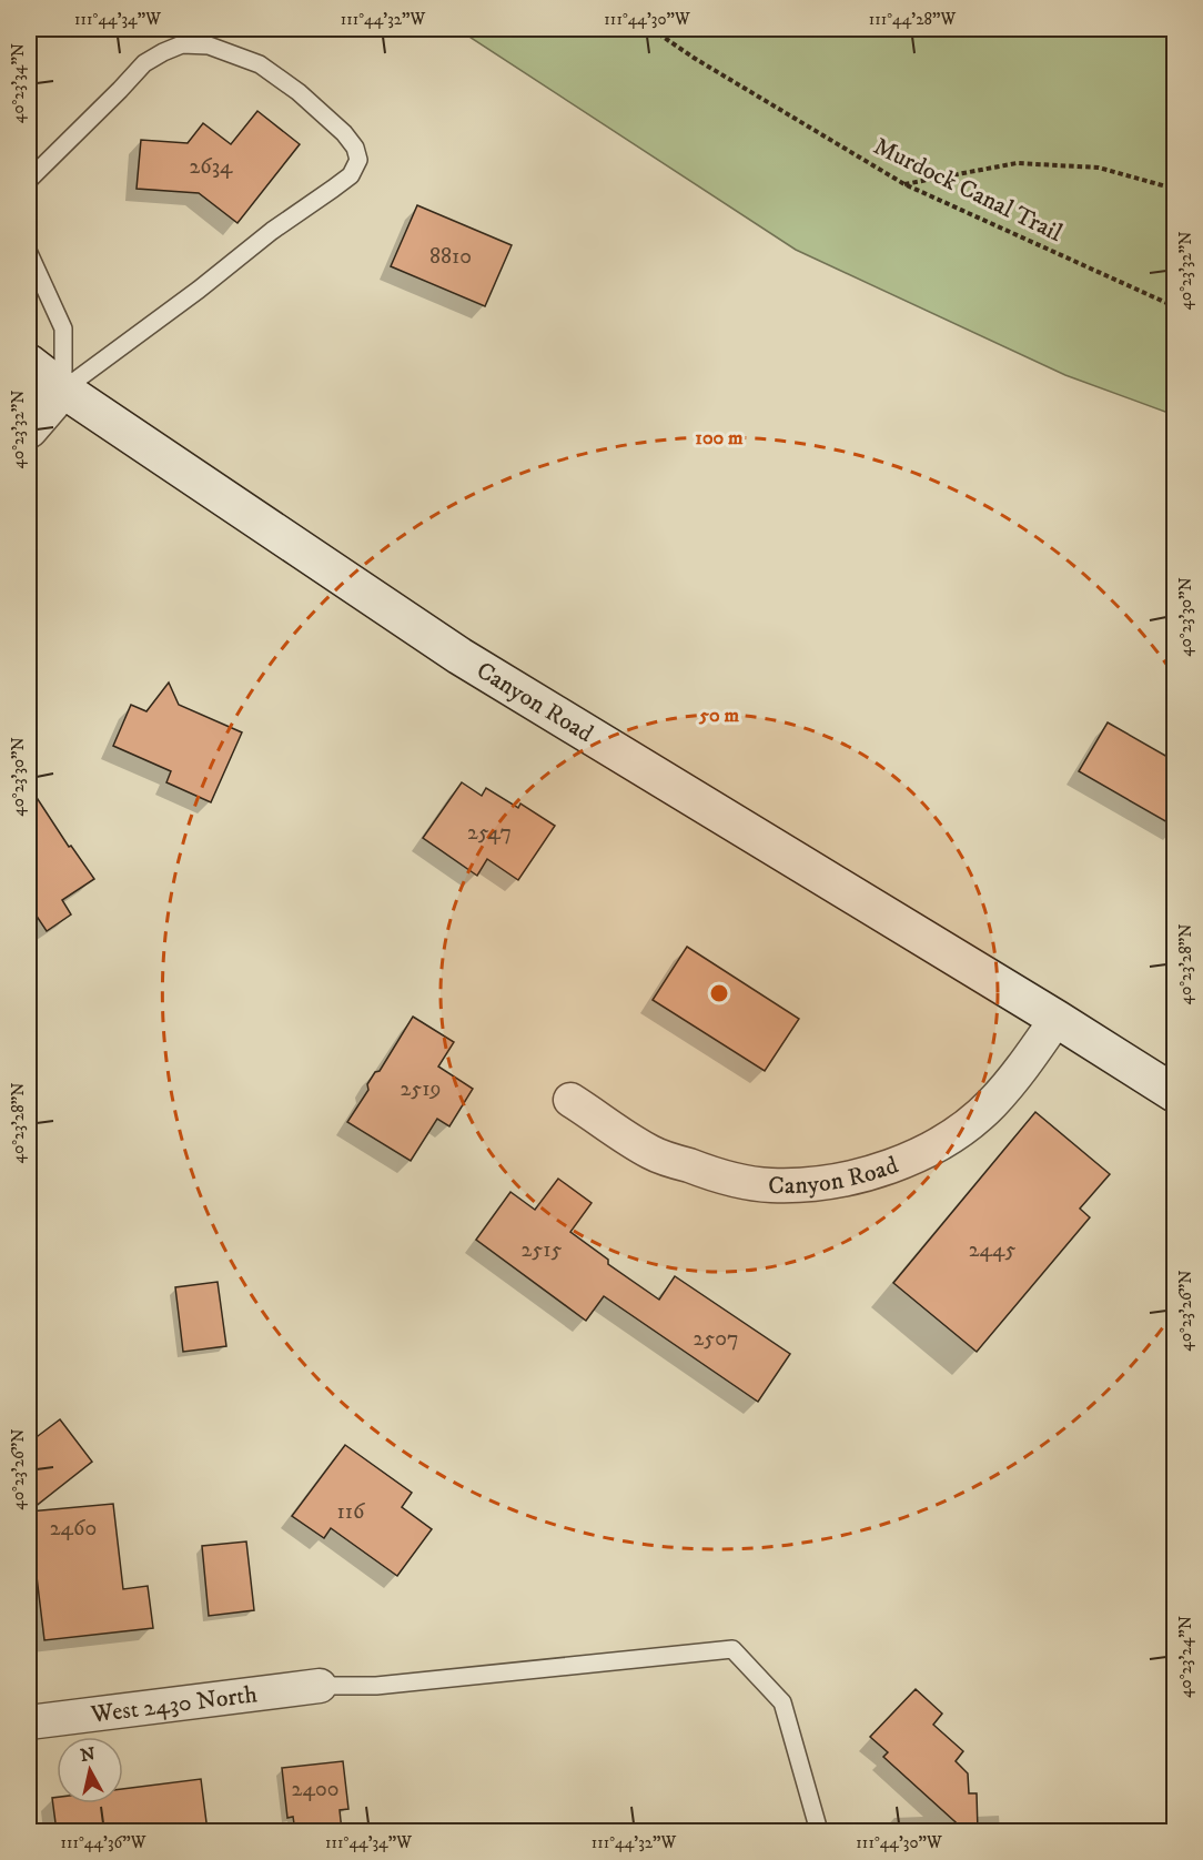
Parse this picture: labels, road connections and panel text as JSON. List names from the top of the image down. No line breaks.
{"streets":{"main road":["Canyon Road"],"street":["West 2430 North"],"path":["Murdock Canal Trail"]},"house_numbers":["2634","8810","2547","2519","2515","2445","2507","116","2460","2400"],"north":"top","coordinates":["111°44'34\"W","111°44'32\"W","111°44'30\"W","111°44'28\"W","40°23'34\"N","40°23'32\"N","40°23'30\"N","40°23'28\"N","40°23'26\"N","40°23'24\"N","111°44'36\"W"],"rings":["100 m","50 m"]}
